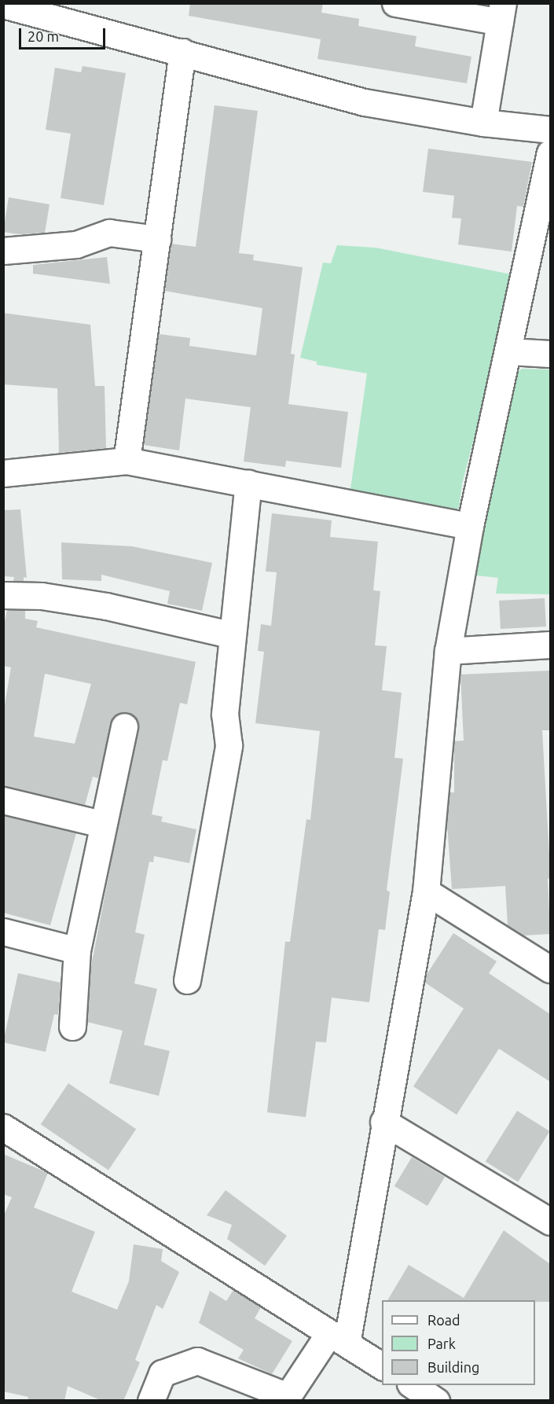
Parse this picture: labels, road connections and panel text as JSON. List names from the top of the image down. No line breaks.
{"legend":["Road","Park","Building"],"scale_bar":"20 m"}
